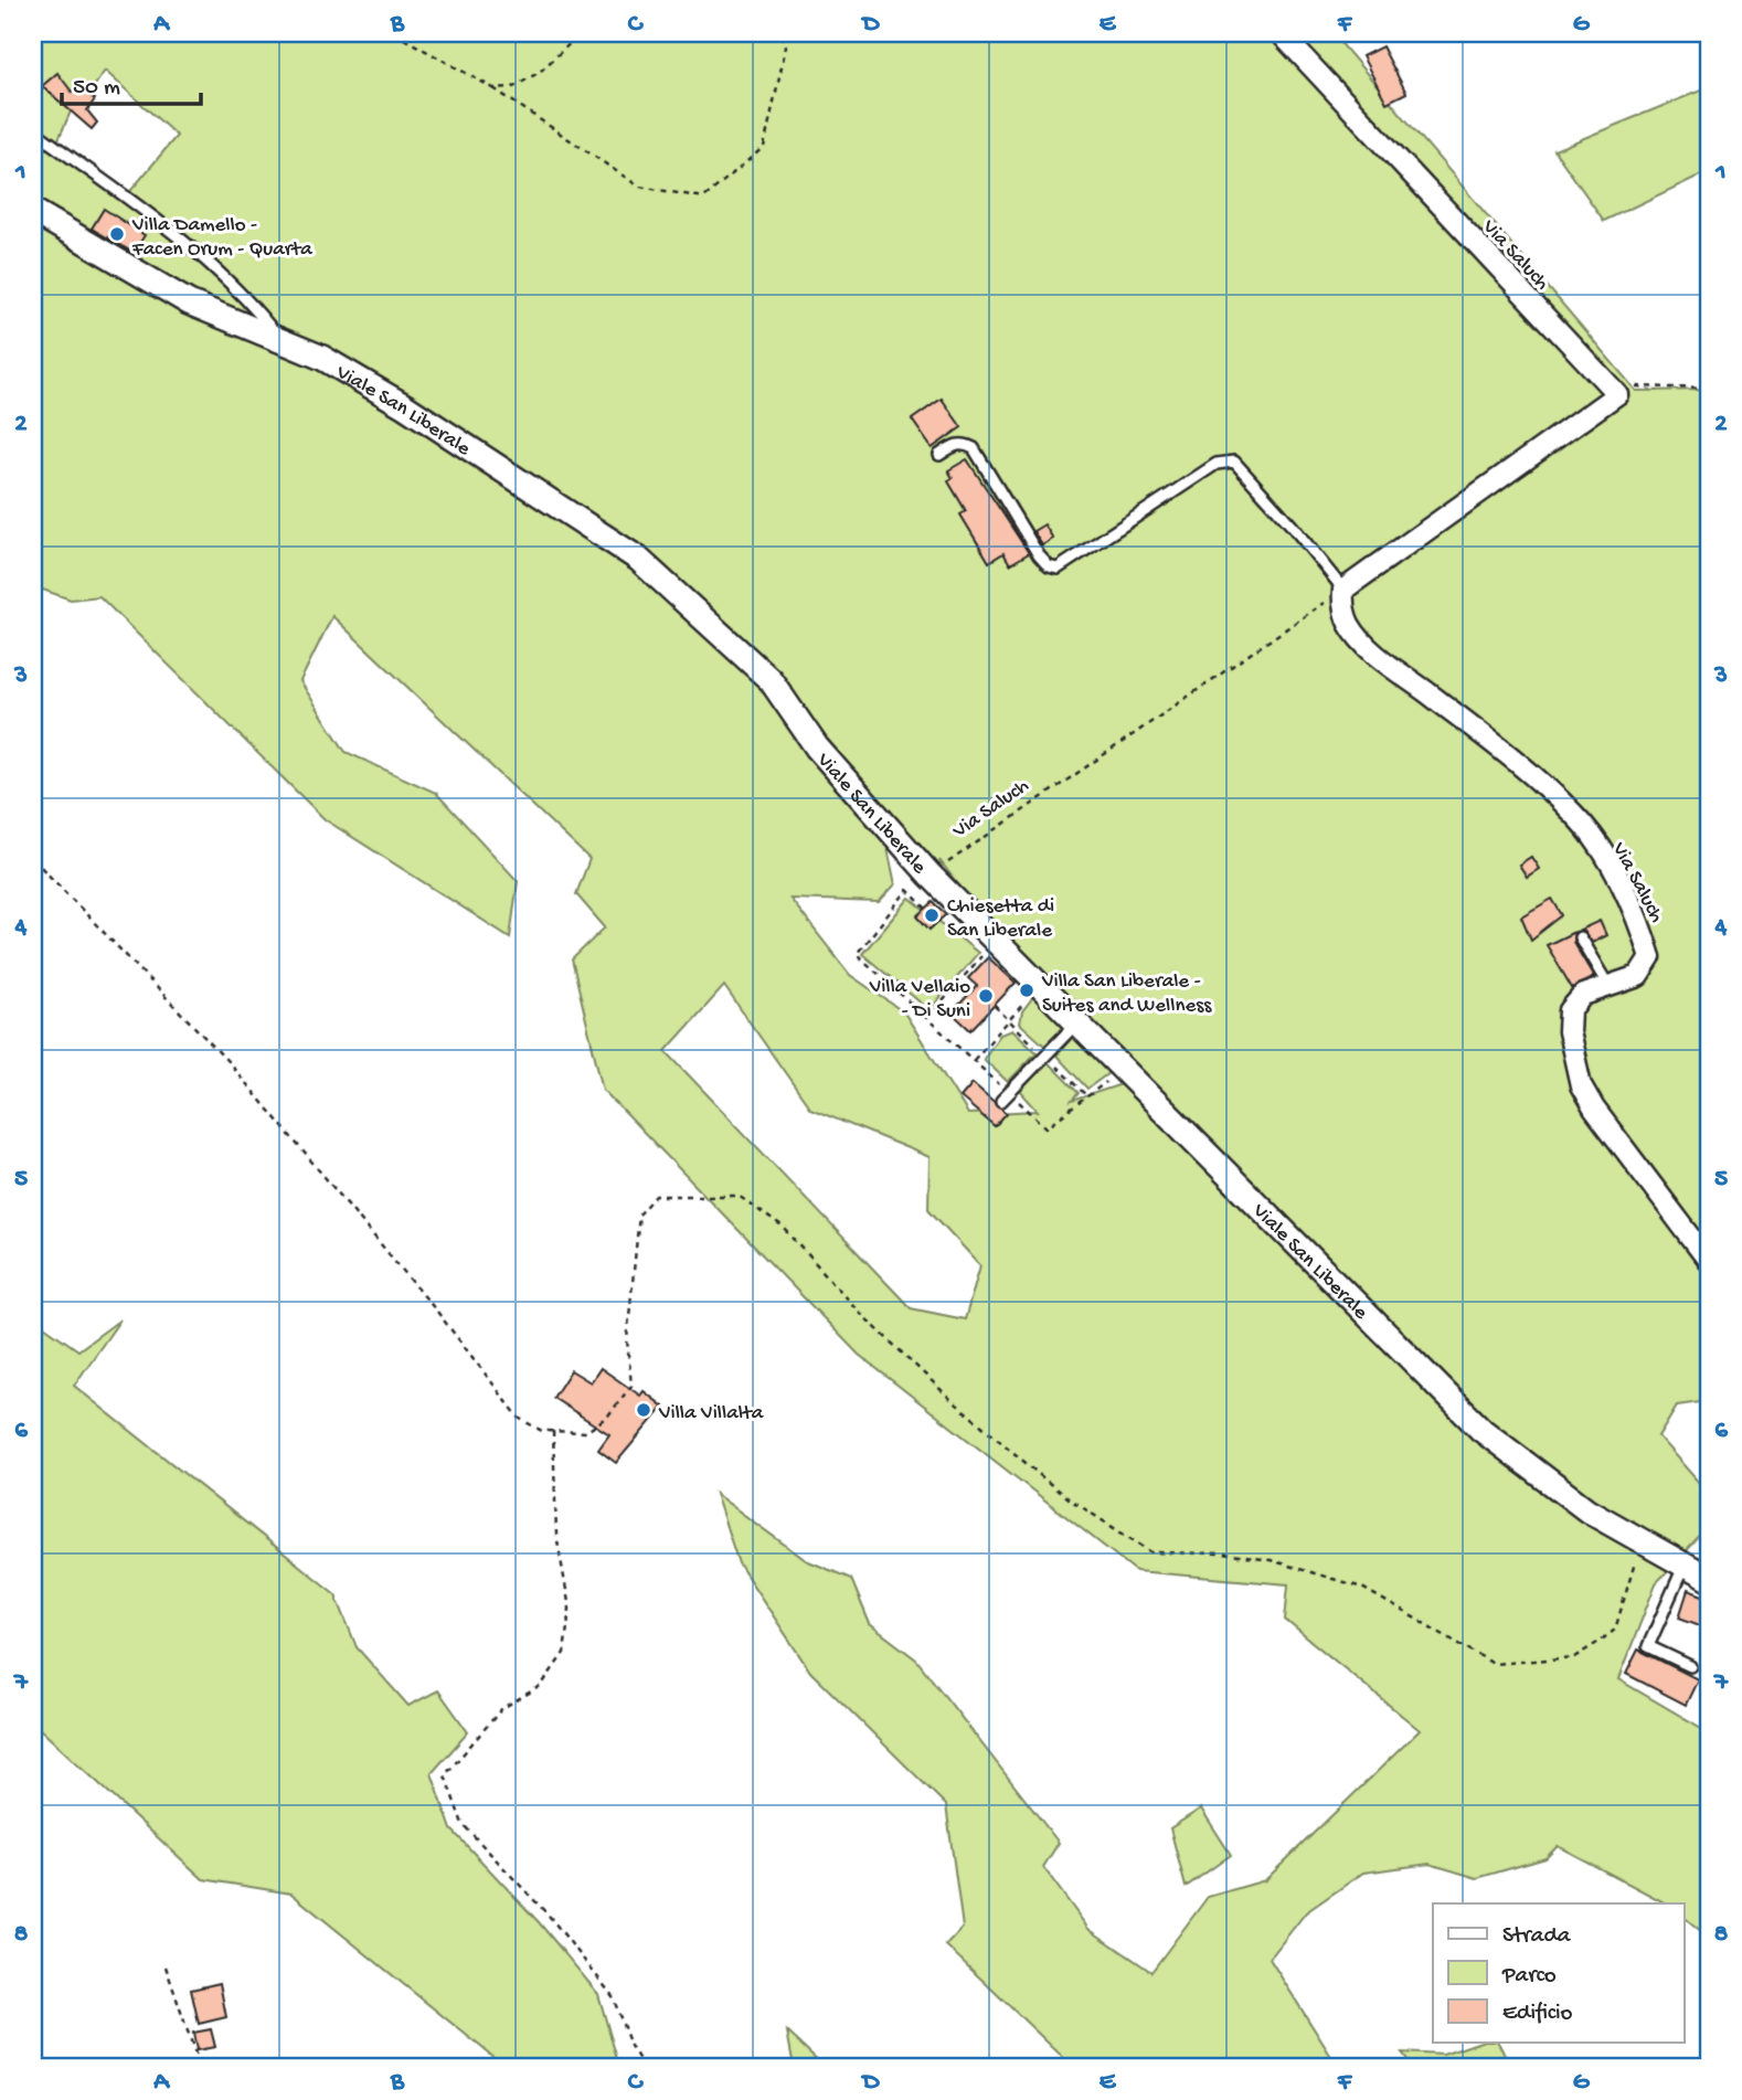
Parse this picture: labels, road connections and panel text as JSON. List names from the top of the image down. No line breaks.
{"streets":{"street":["Via Saluch","Viale San Liberale"]},"crossings":[["Via Saluch","Viale San Liberale"]],"places":["Villa Damello - Facen Orum - Quarta","Chiesetta di San Liberale","Villa San Liberale - Suites and Wellness","Villa Vellaio - Di Suni","Villa Villalta"],"legend":["Strada","Parco","Edificio"],"scale_bar":"50 m","grid":{"columns":["A","B","C","D","E","F","G"],"rows":["1","2","3","4","5","6","7","8"]}}
